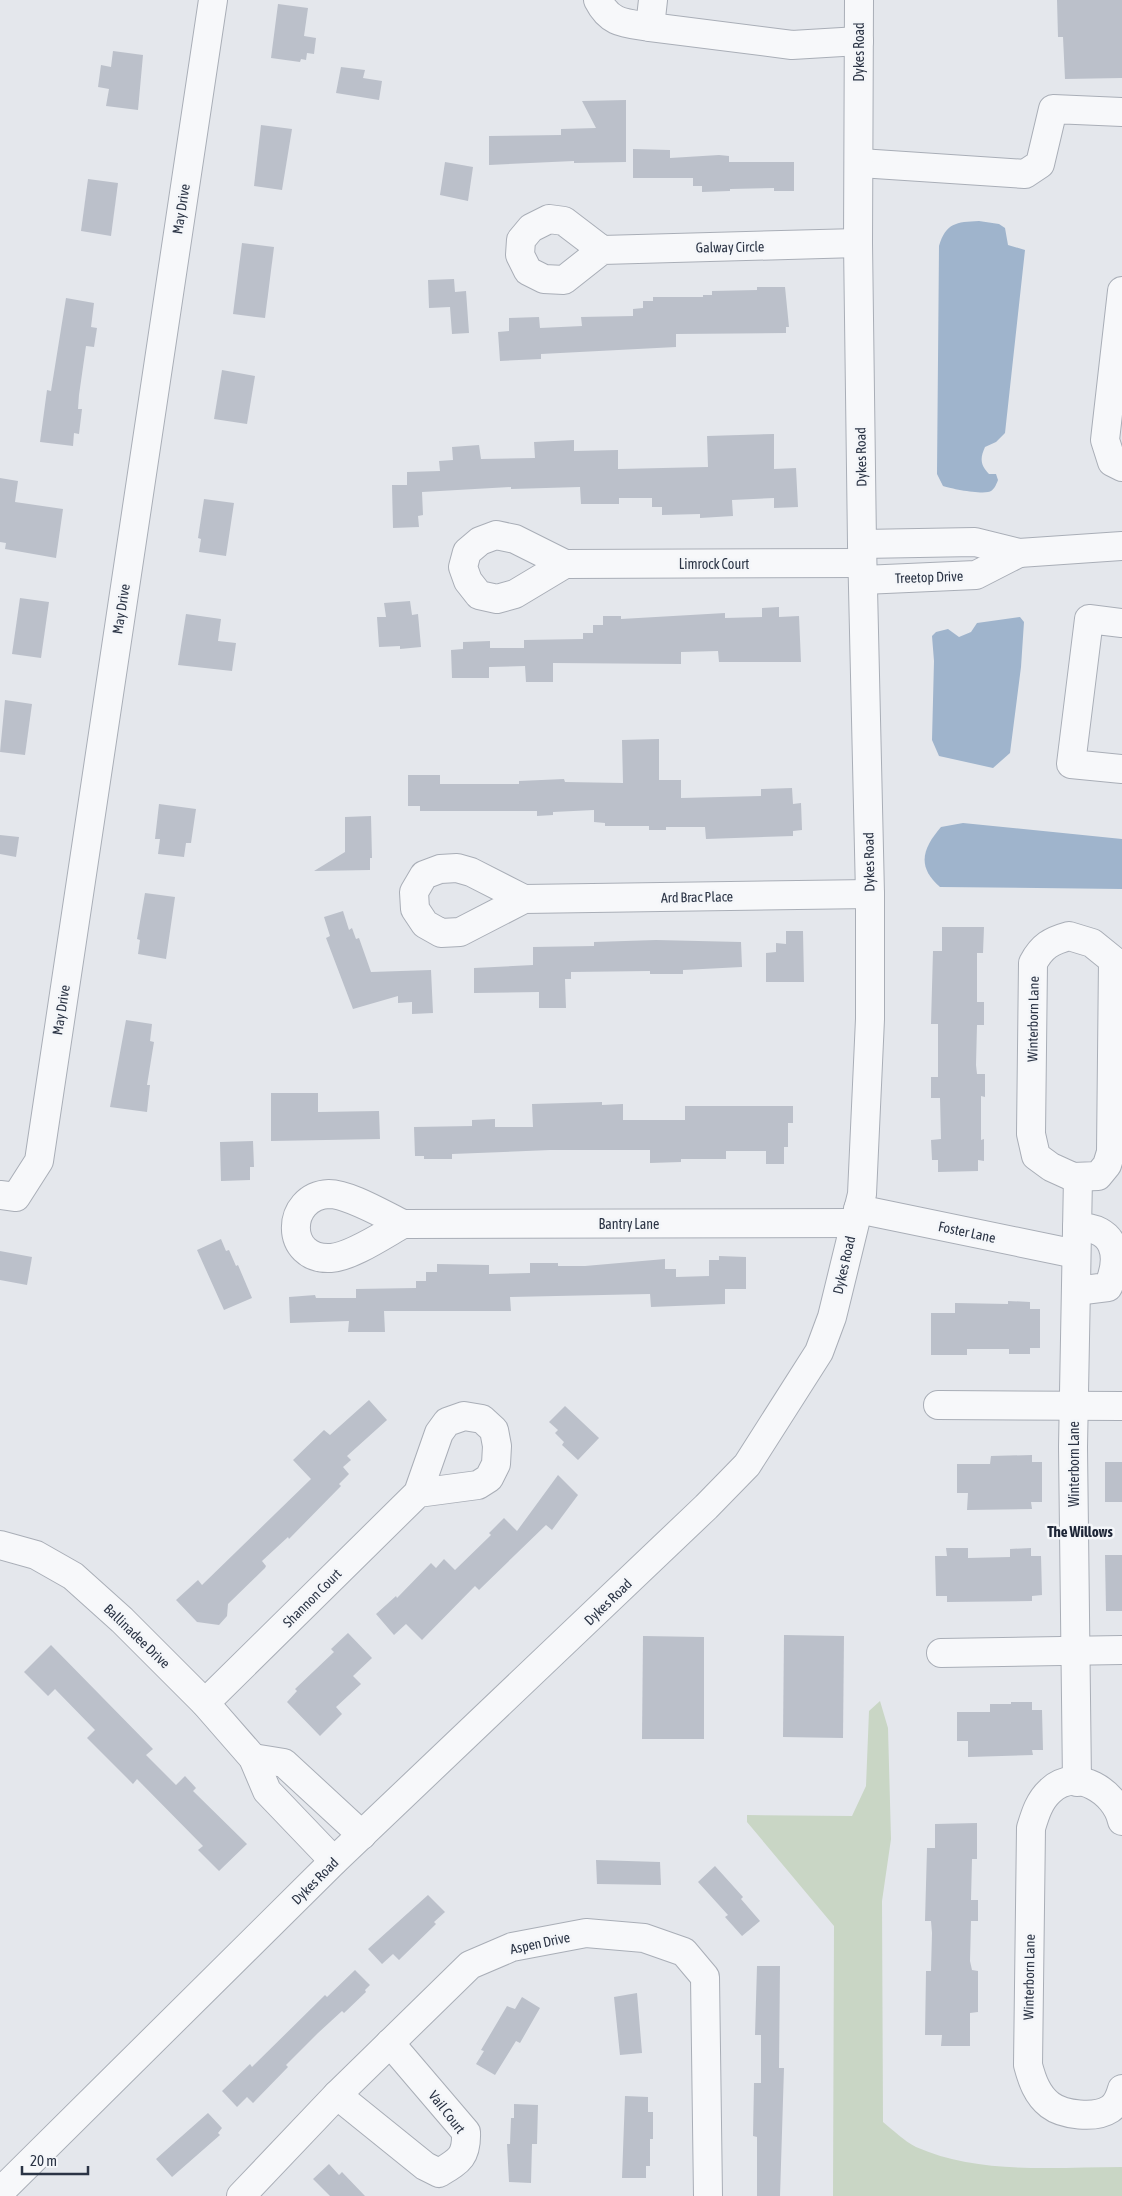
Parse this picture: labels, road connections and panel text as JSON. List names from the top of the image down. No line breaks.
{"streets":{"street":["Dykes Road","May Drive","Galway Circle","Limrock Court","Treetop Drive","Ard Brac Place","Winterborn Lane","Bantry Lane","Foster Lane","Shannon Court","Ballinadee Drive","Aspen Drive","Vail Court"]},"crossings":[["Dykes Road","Galway Circle"],["Dykes Road","Limrock Court"],["Dykes Road","Treetop Drive"],["Dykes Road","Ard Brac Place"],["Dykes Road","Bantry Lane"],["Dykes Road","Foster Lane"],["Dykes Road","Ballinadee Drive"],["Limrock Court","Treetop Drive"],["Winterborn Lane","Foster Lane"],["Bantry Lane","Foster Lane"],["Shannon Court","Ballinadee Drive"],["Aspen Drive","Vail Court"]],"districts":["The Willows"],"scale_bar":"20 m"}
